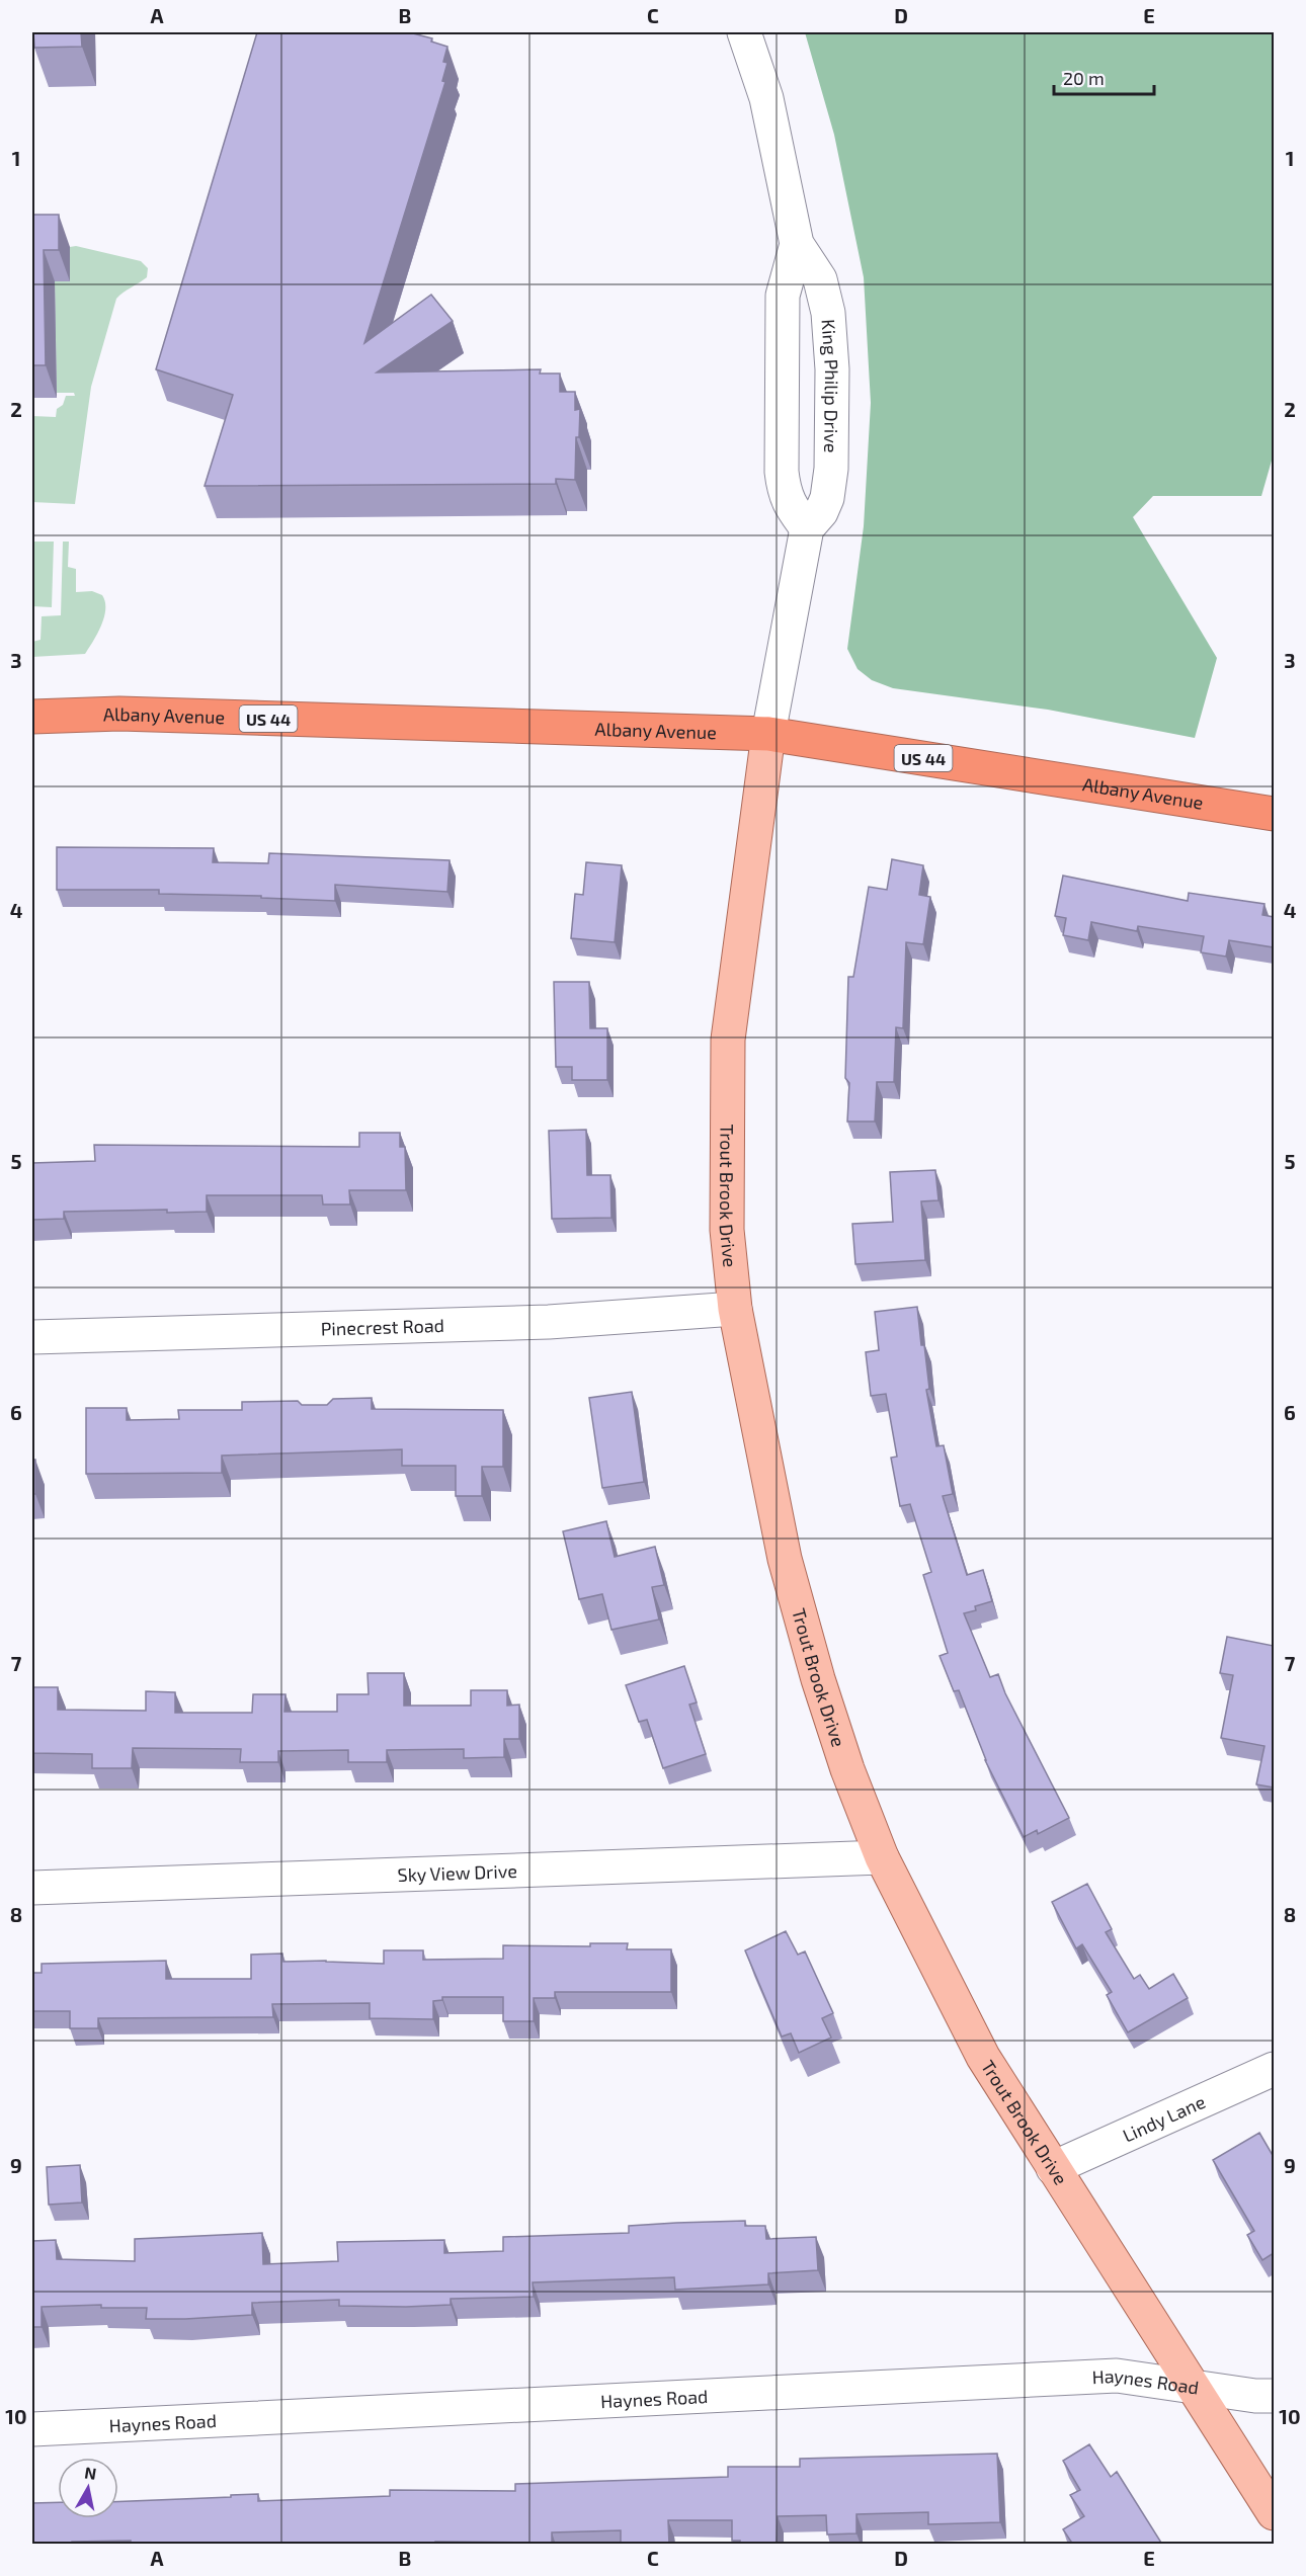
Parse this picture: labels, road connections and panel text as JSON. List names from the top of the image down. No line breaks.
{"streets":{"highway":["Albany Avenue","US 44"],"main road":["Trout Brook Drive"],"street":["King Philip Drive","Pinecrest Road","Sky View Drive","Lindy Lane","Haynes Road"]},"crossings":[["King Philip Drive","Albany Avenue"],["King Philip Drive","Trout Brook Drive"],["Albany Avenue","Trout Brook Drive"],["Trout Brook Drive","Pinecrest Road"],["Trout Brook Drive","Sky View Drive"],["Trout Brook Drive","Lindy Lane"],["Trout Brook Drive","Haynes Road"]],"scale_bar":"20 m","north":"top","grid":{"columns":["A","B","C","D","E"],"rows":["1","2","3","4","5","6","7","8","9","10"]}}
